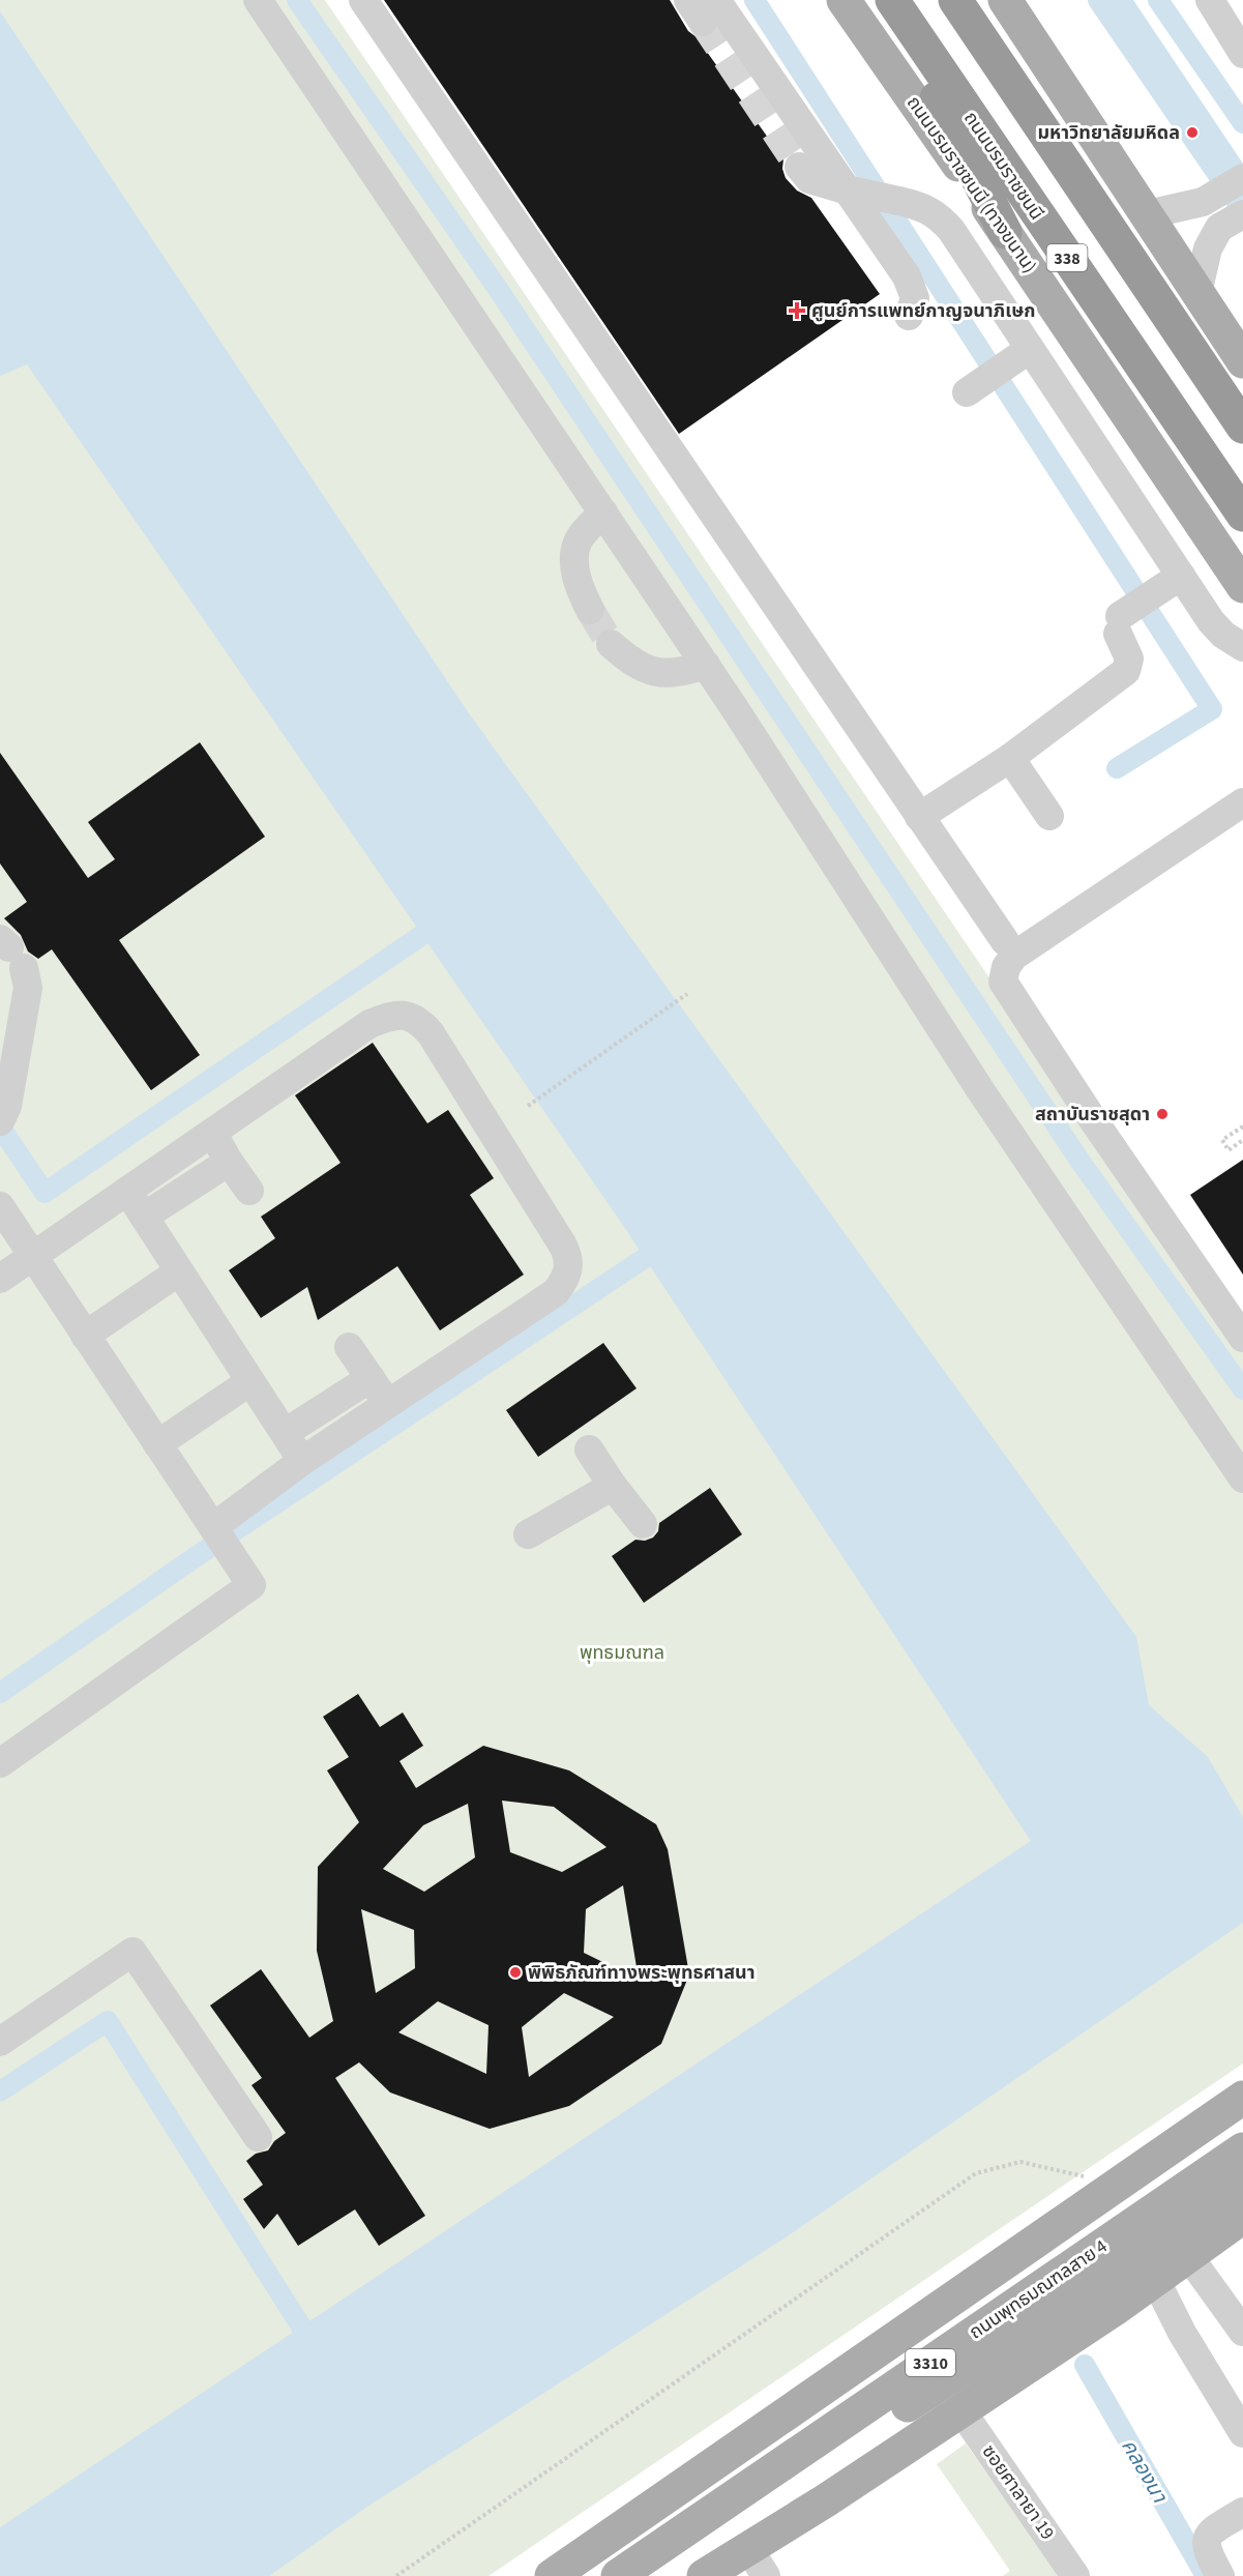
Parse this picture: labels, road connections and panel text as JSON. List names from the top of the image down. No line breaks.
{"streets":{"highway":["ถนนบรมราชชนนี","338"],"main road":["ถนนบรมราชชนนี (ทางขนาน)","ถนนพุทธมณฑลสาย 4","3310"],"street":["ซอยศาลายา 19"]},"water":["คลองนา"],"parks":["พุทธมณฑล"],"places":{"other":["มหาวิทยาลัยมหิดล","สถาบันราชสุดา","พิพิธภัณฑ์ทางพระพุทธศาสนา"],"health":["ศูนย์การแพทย์กาญจนาภิเษก"]}}
